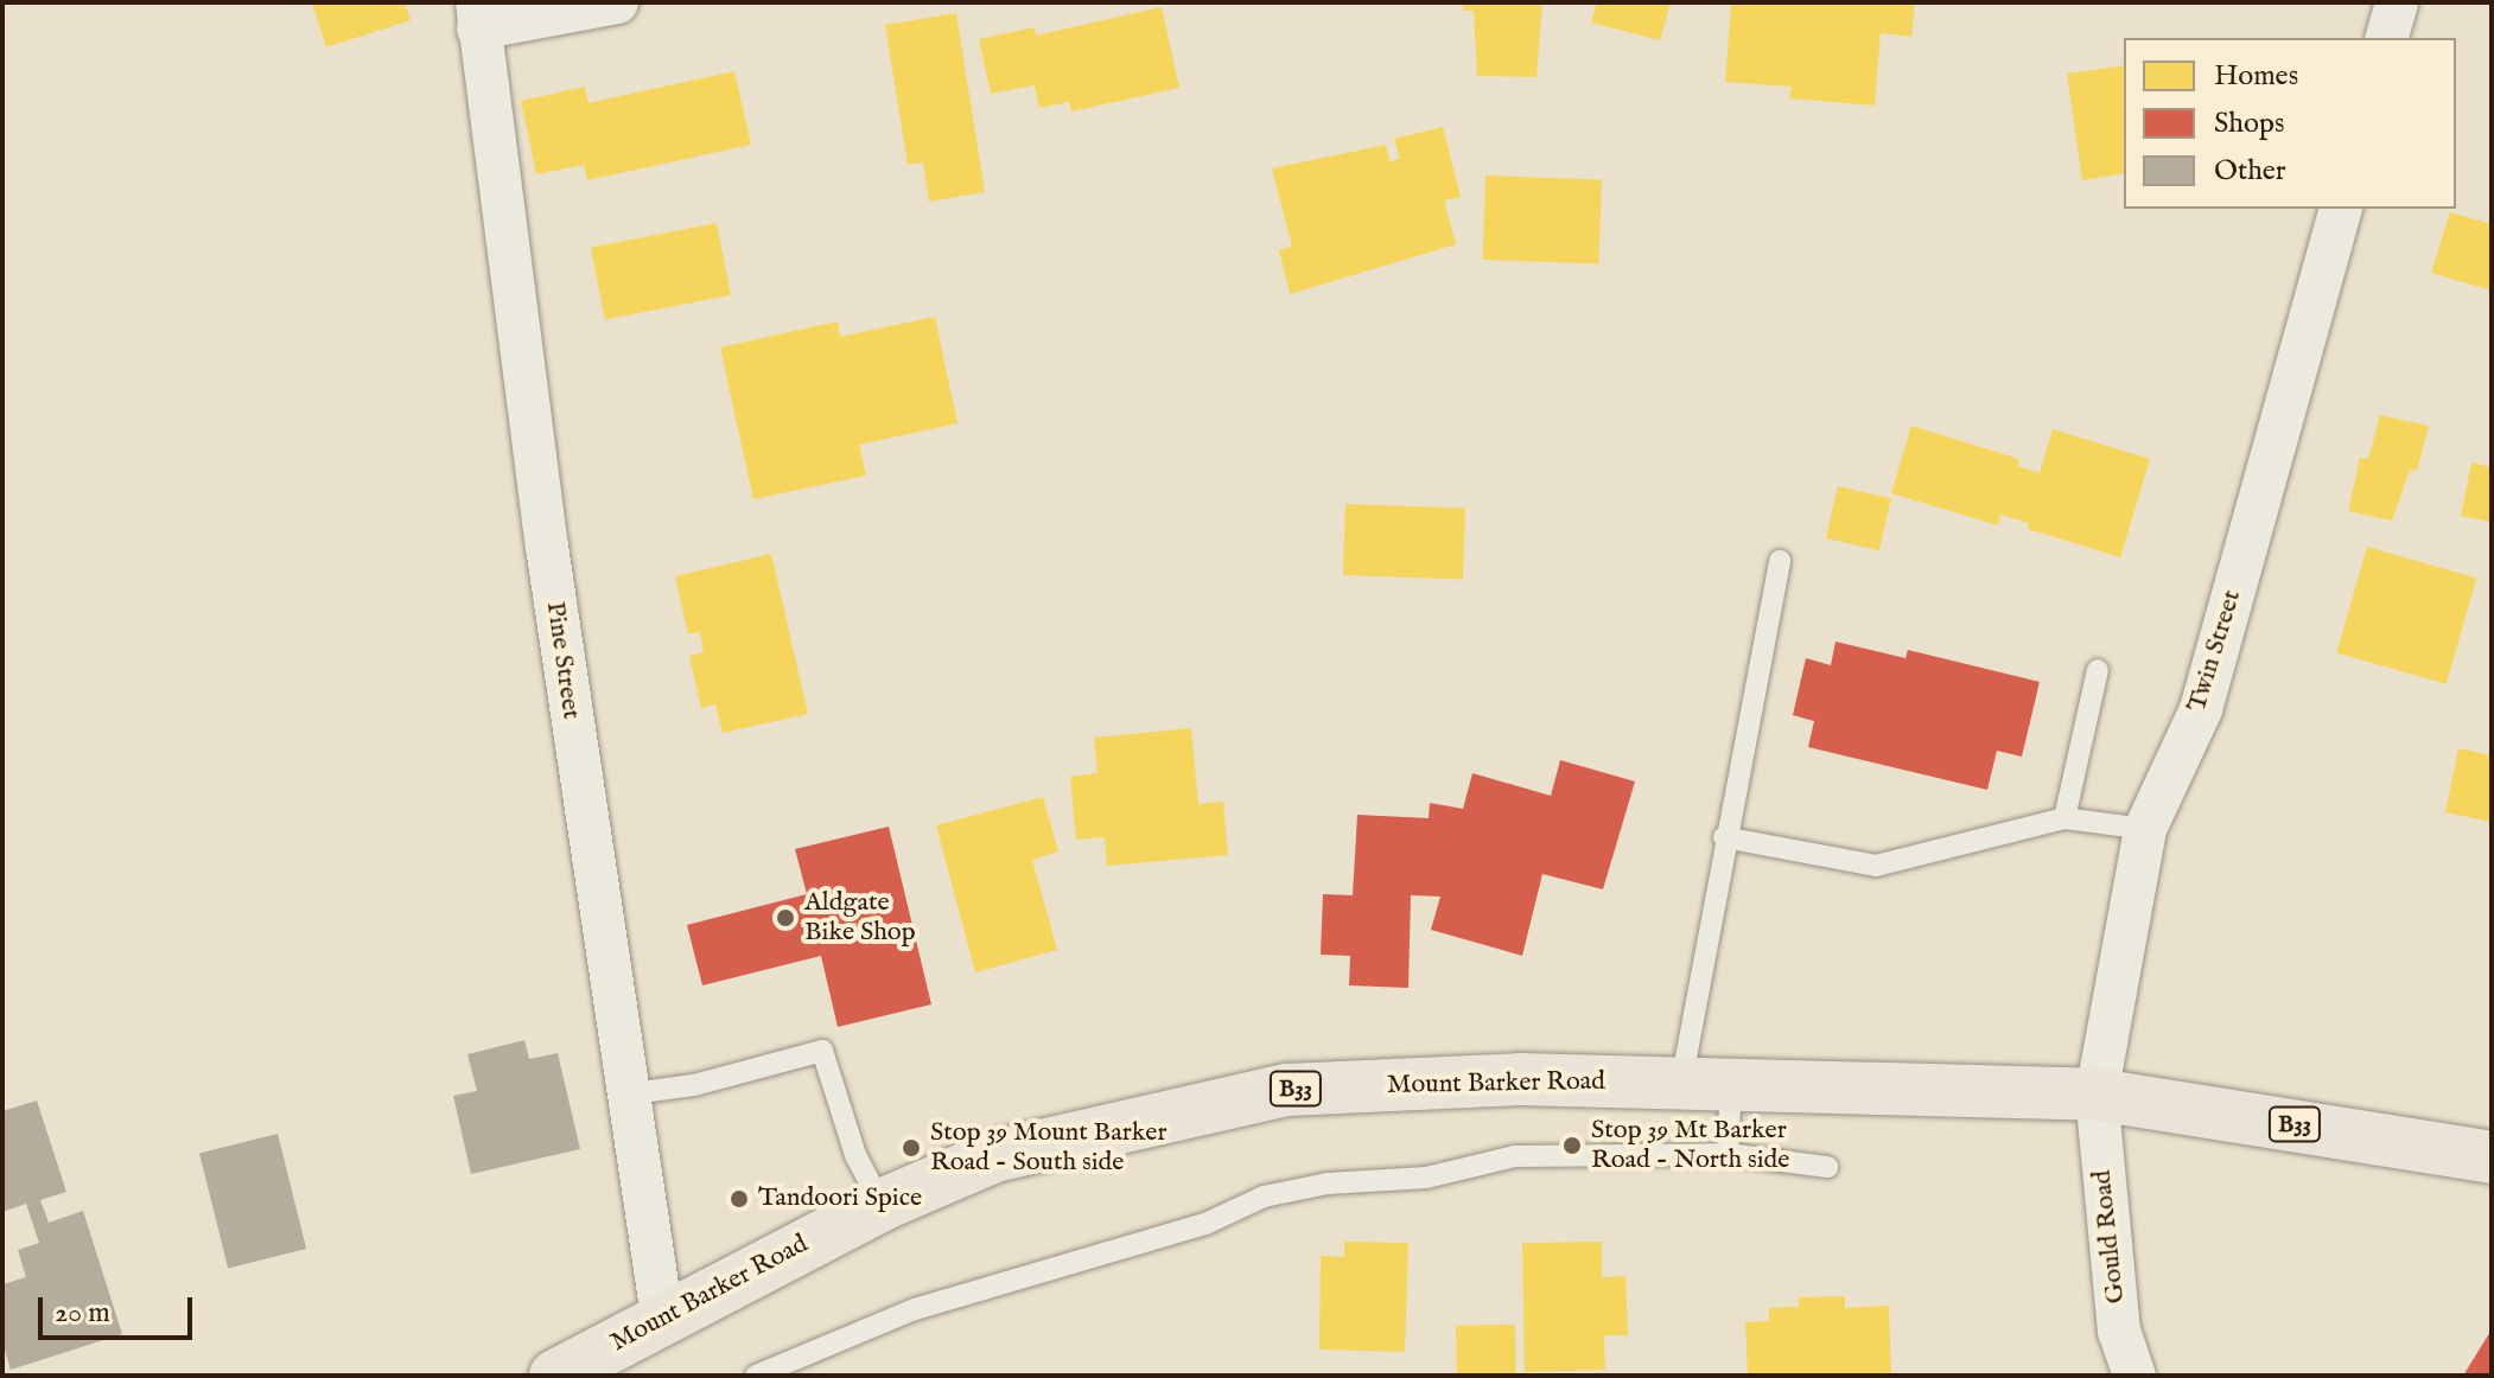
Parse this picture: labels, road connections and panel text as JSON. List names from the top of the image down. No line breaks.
{"streets":{"main road":["Mount Barker Road","B33"],"street":["Twin Street","Pine Street","Gould Road"]},"crossings":[["Twin Street","Mount Barker Road"],["Twin Street","Gould Road"],["Pine Street","Mount Barker Road"],["Mount Barker Road","Gould Road"]],"places":["Aldgate Bike Shop","Stop 39 Mt Barker Road - North side","Stop 39 Mount Barker Road - South side","Tandoori Spice"],"legend":["Homes","Shops","Other"],"scale_bar":"20 m"}
